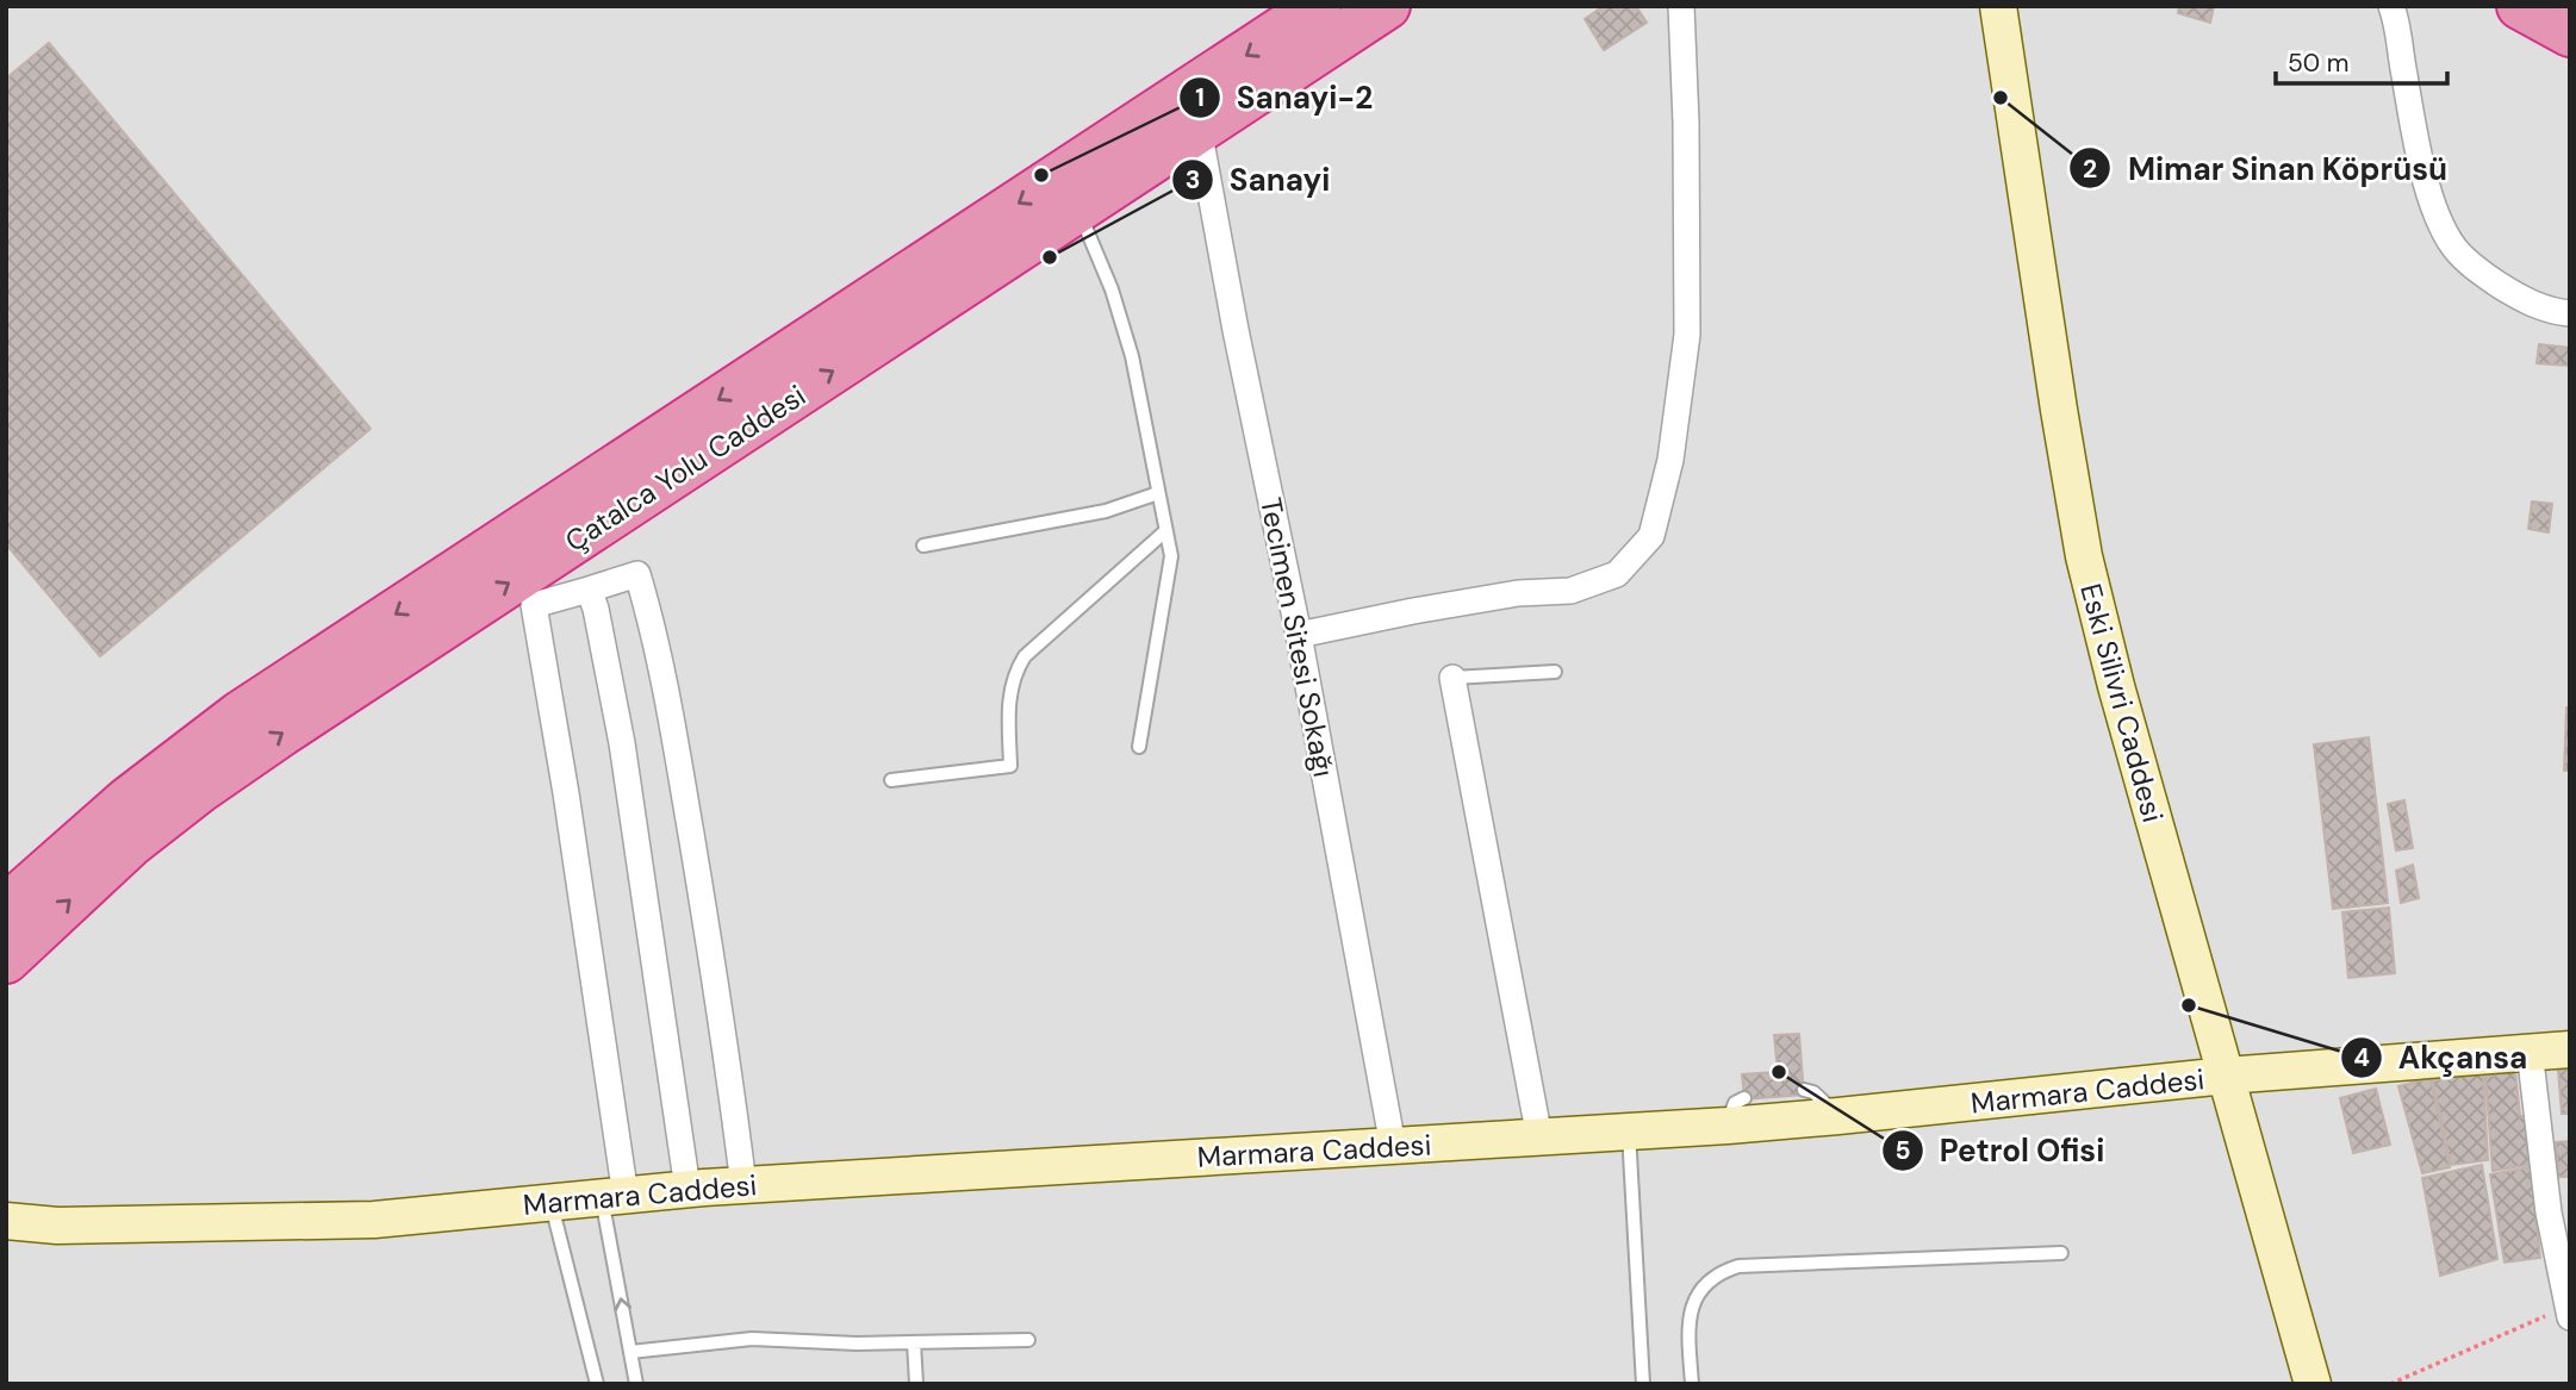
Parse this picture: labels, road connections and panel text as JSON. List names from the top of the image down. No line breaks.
{"streets":{"highway":["Çatalca Yolu Caddesi"],"main road":["Eski Silivri Caddesi","Marmara Caddesi"],"street":["Tecimen Sitesi Sokağı"]},"crossings":[["Çatalca Yolu Caddesi","Tecimen Sitesi Sokağı"],["Tecimen Sitesi Sokağı","Marmara Caddesi"],["Eski Silivri Caddesi","Marmara Caddesi"]],"places":["Mimar Sinan Köprüsü","Sanayi-2","Sanayi","Akçansa","Petrol Ofisi"],"scale_bar":"50 m"}
